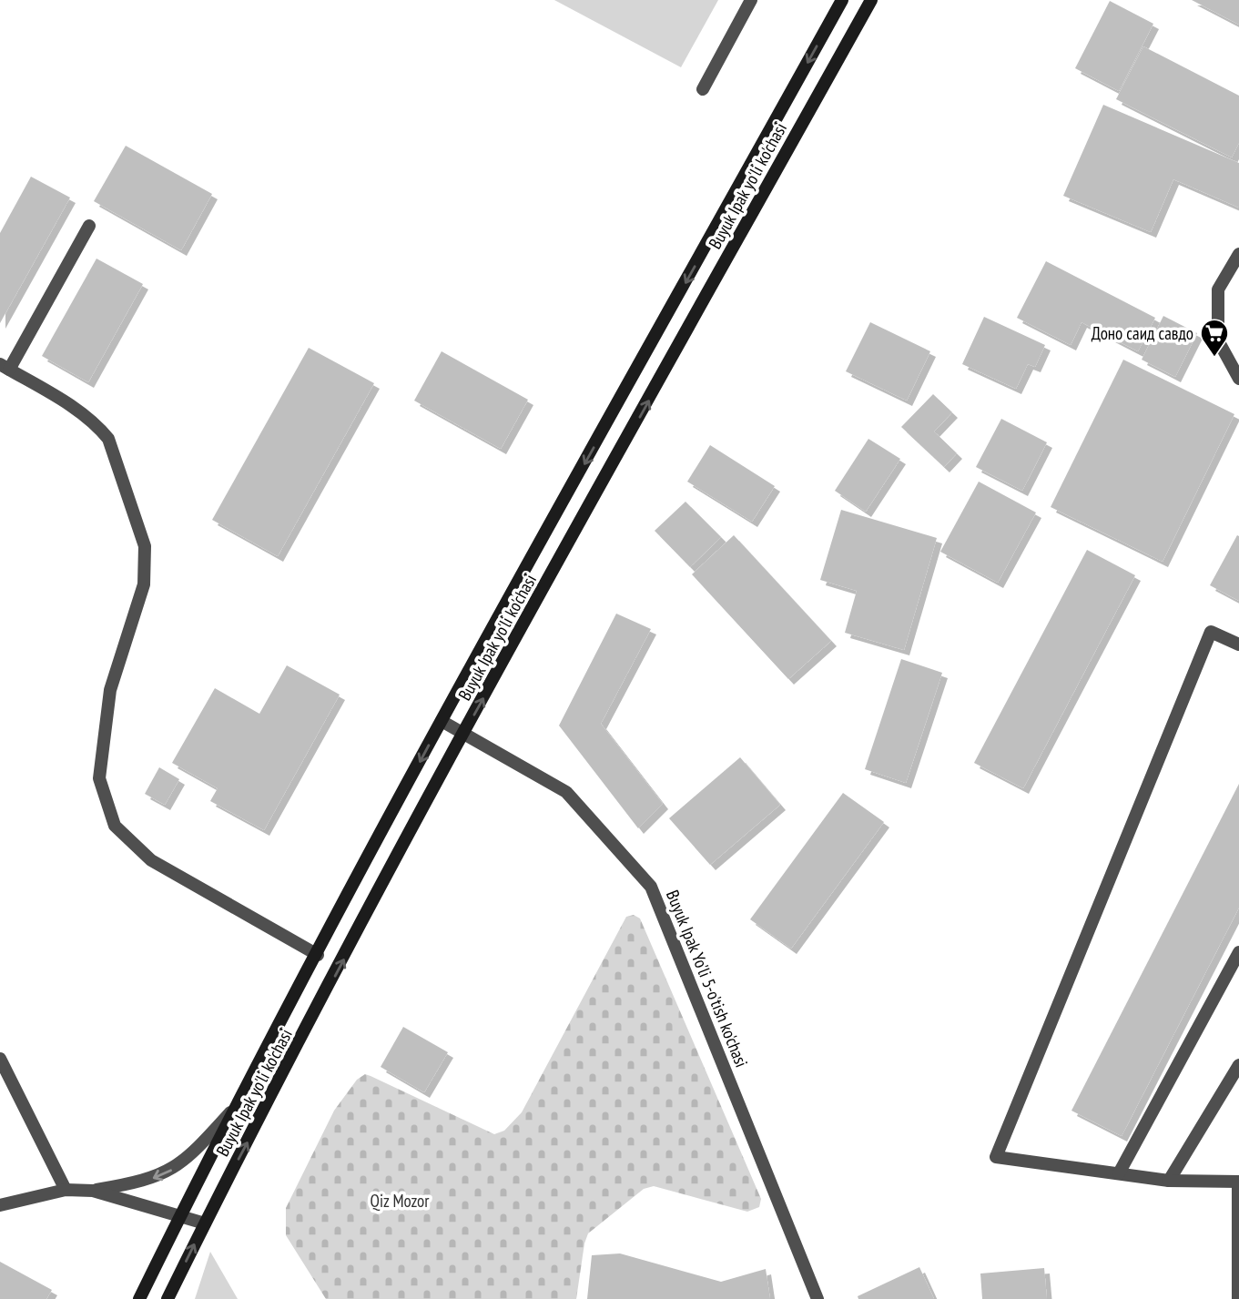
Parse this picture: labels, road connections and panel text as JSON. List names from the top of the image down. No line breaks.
{"streets":{"street":["Buyuk Ipak yo'li ko'chasi","Buyuk Ipak Yo'li 5-o'tish ko'chasi"]},"crossings":[["Buyuk Ipak yo'li ko'chasi","Buyuk Ipak Yo'li 5-o'tish ko'chasi"]],"parks":["Qiz Mozor"],"places":{"supermarket":["Доно саид савдо"]}}
